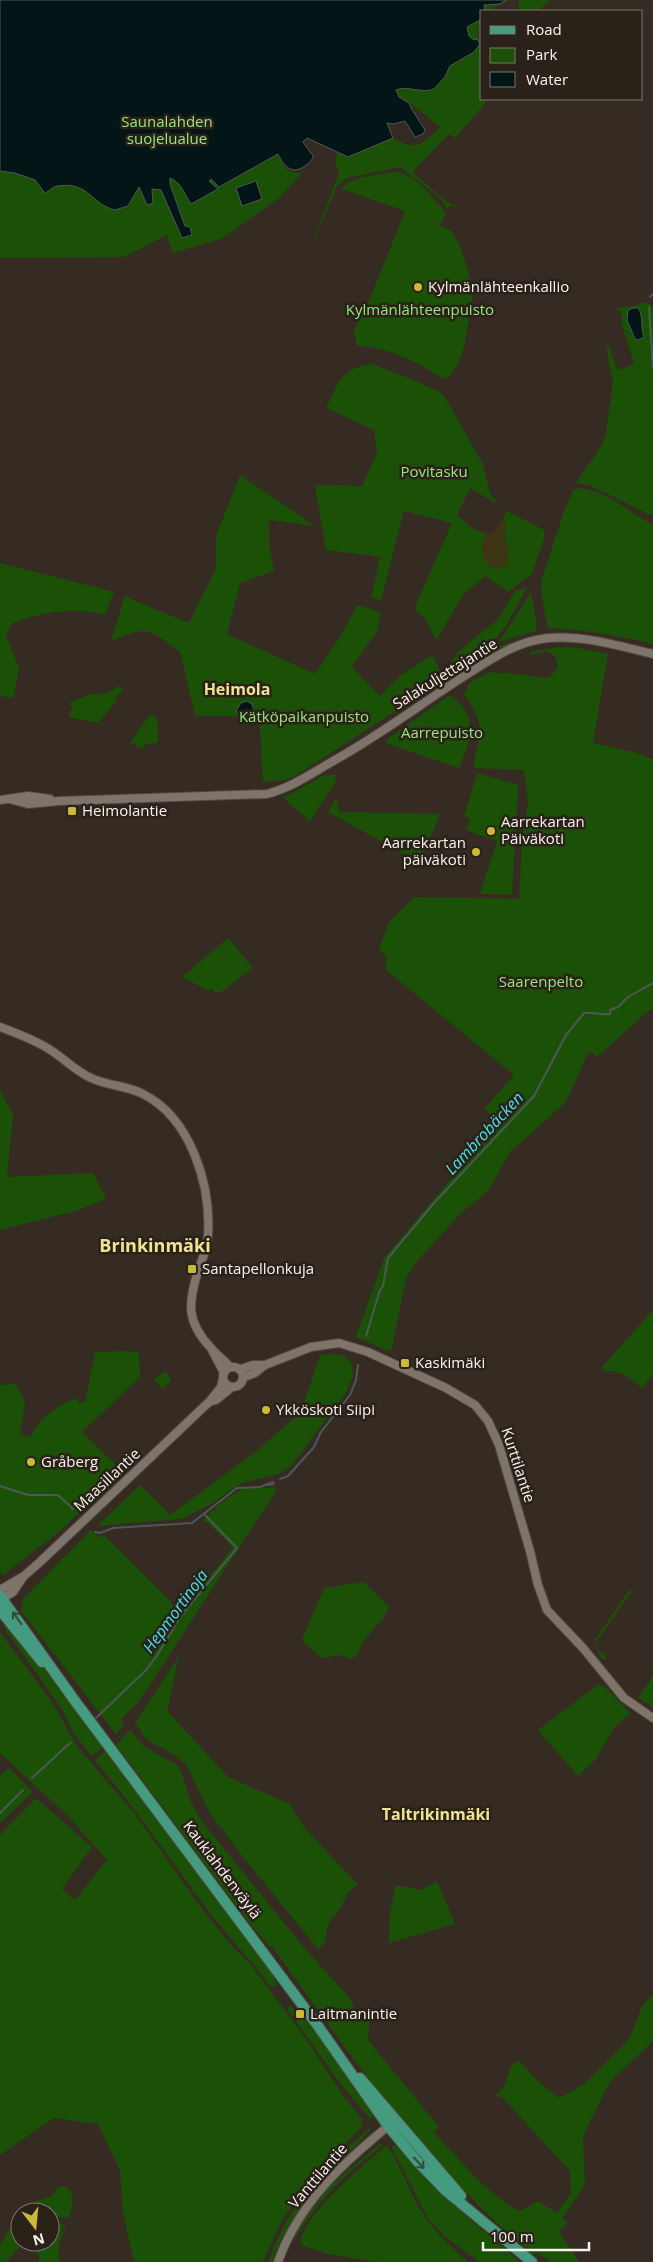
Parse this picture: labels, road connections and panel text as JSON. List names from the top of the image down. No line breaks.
{"streets":{"main road":["Kauklahdenväylä"],"street":["Salakuljettajantie","Kurttilantie","Maasillantie","Vanttilantie"]},"crossings":[["Kurttilantie","Maasillantie"],["Maasillantie","Kauklahdenväylä"],["Kauklahdenväylä","Vanttilantie"]],"districts":["Heimola","Brinkinmäki","Taltrikinmäki"],"water":["Lambrobäcken","Hepmortinoja"],"parks":["Saunalahden suojelualue","Kylmänlähteenpuisto","Povitasku","Kätköpaikanpuisto","Aarrepuisto","Saarenpelto"],"places":{"other":["Kylmänlähteenkallio","Aarrekartan Päiväkoti","Aarrekartan päiväkoti","Ykköskoti Siipi","Gråberg"],"transit":["Heimolantie","Santapellonkuja","Kaskimäki","Laitmanintie"]},"legend":["Road","Park","Water"],"scale_bar":"100 m","north":"bottom"}
